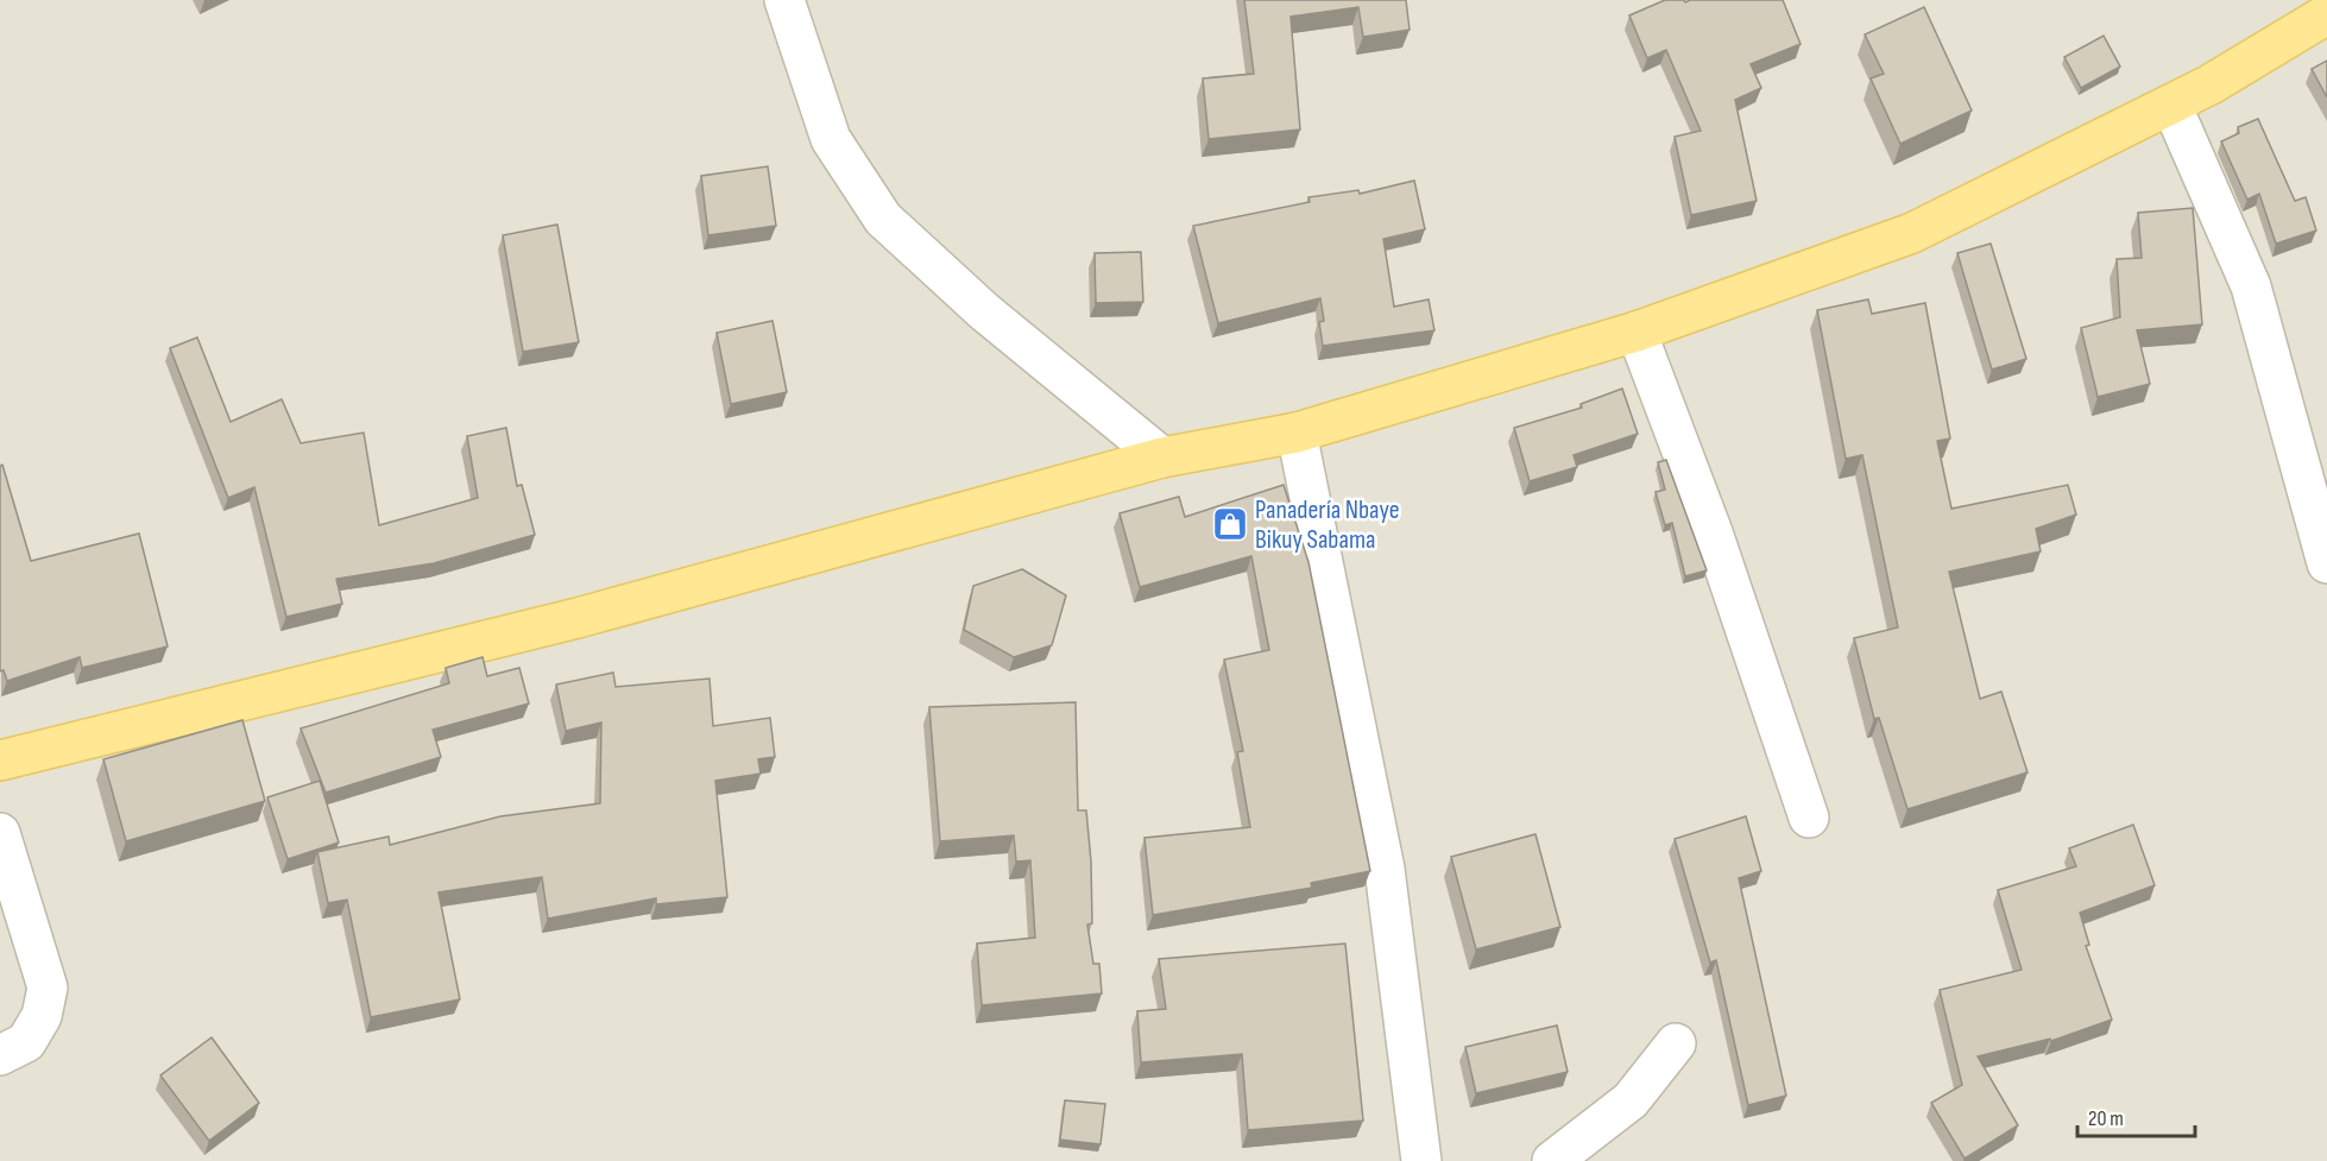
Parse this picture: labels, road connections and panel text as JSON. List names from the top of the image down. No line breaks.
{"places":{"shop":["Panadería Nbaye Bikuy Sabama"]},"scale_bar":"20 m"}
